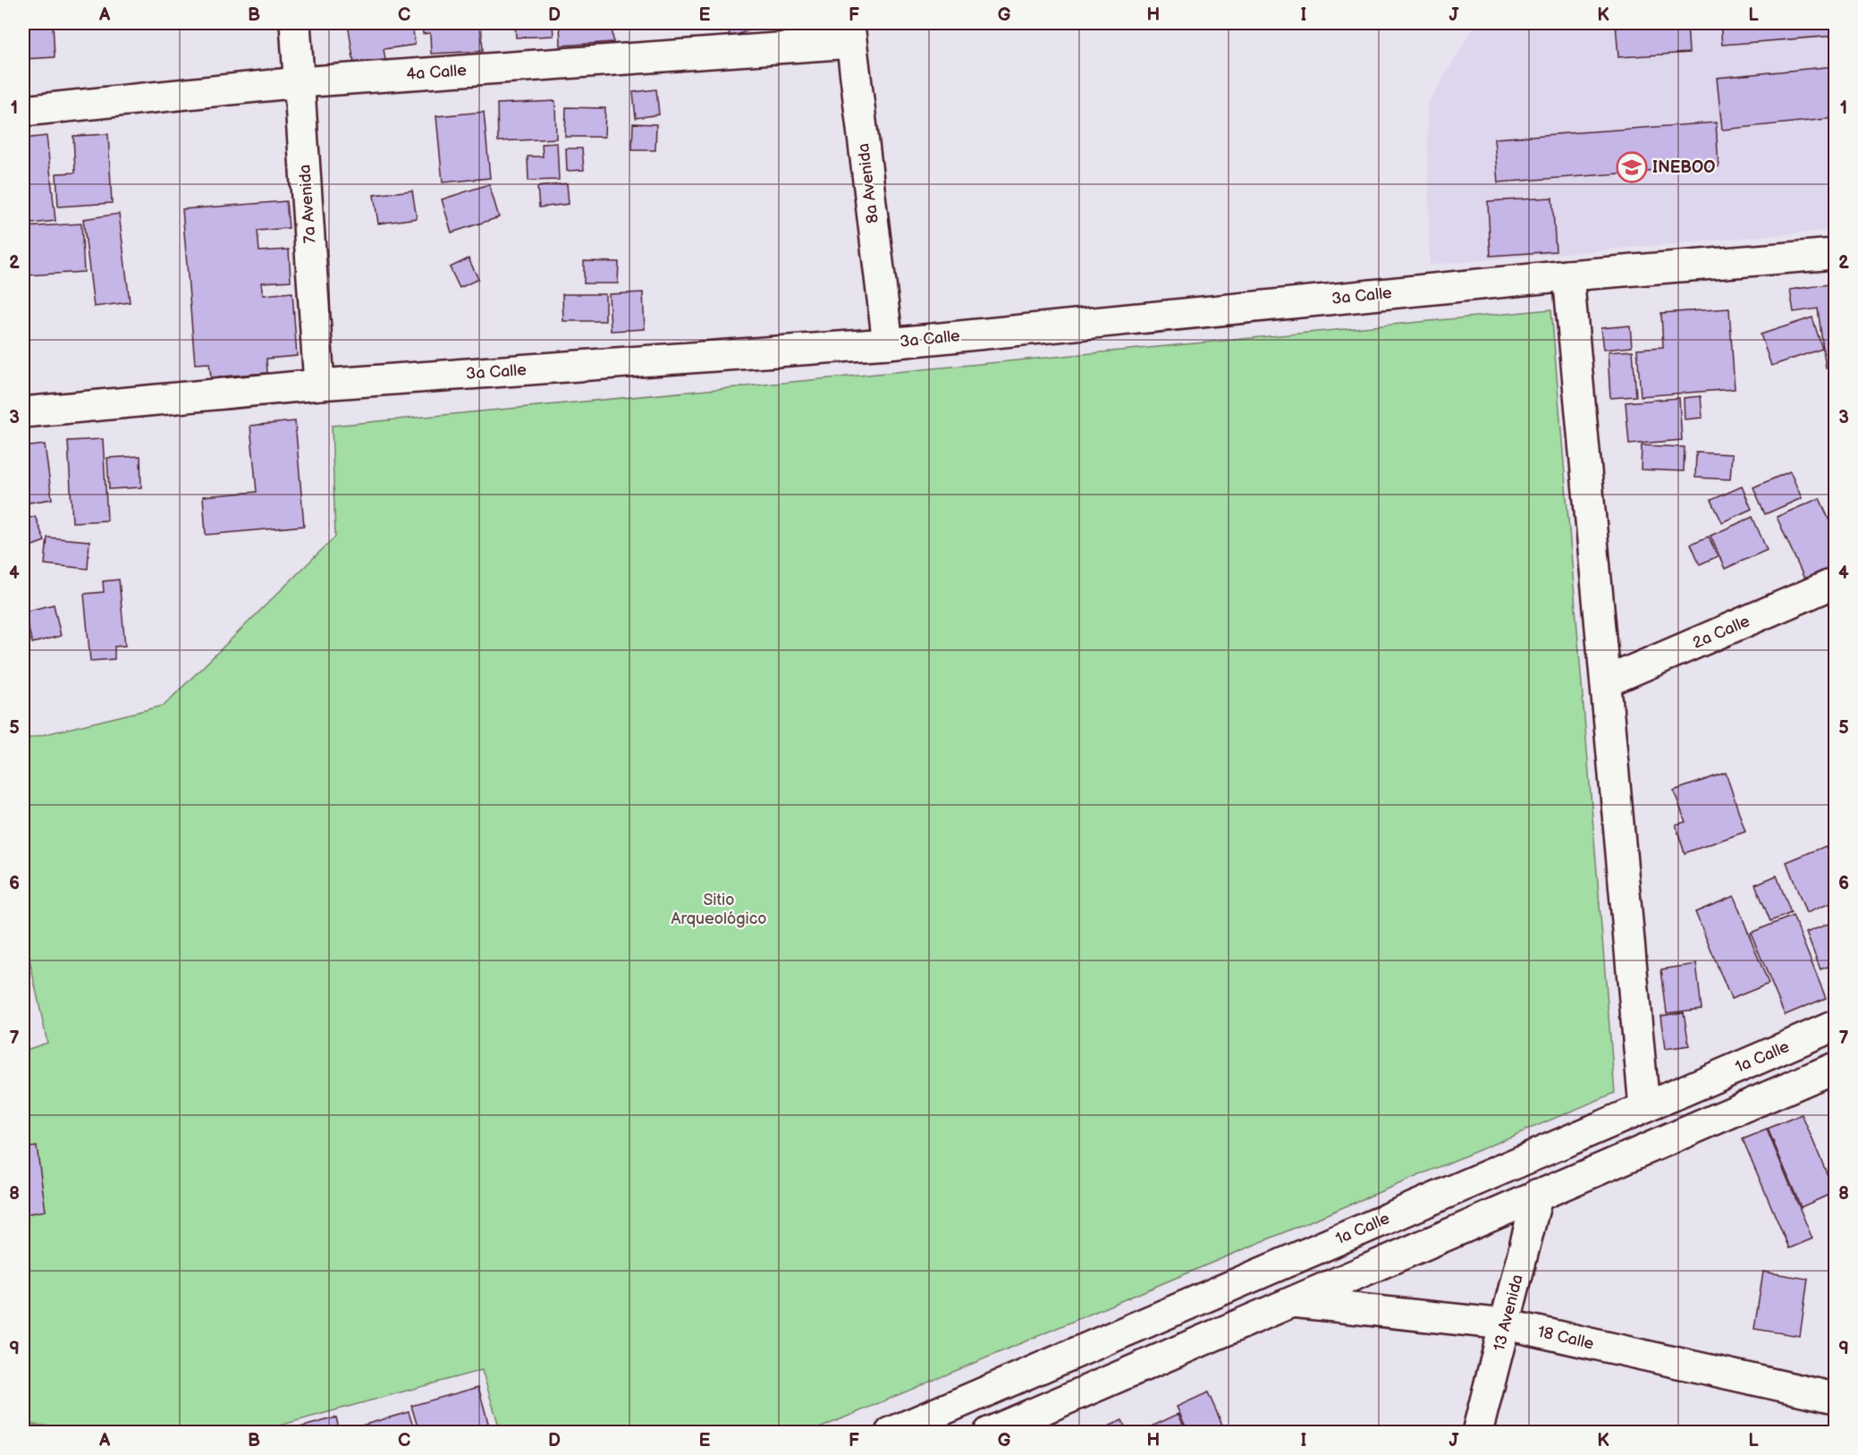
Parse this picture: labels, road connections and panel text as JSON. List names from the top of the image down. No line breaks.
{"streets":{"street":["4a Calle","8a Avenida","7a Avenida","3a Calle","2a Calle","1a Calle","13 Avenida","18 Calle"]},"crossings":[["4a Calle","8a Avenida"],["4a Calle","7a Avenida"],["8a Avenida","3a Calle"],["7a Avenida","3a Calle"],["13 Avenida","18 Calle"]],"parks":["Sitio Arqueológico"],"places":{"school or university":["INEBOO"]},"grid":{"columns":["A","B","C","D","E","F","G","H","I","J","K","L"],"rows":["1","2","3","4","5","6","7","8","9"]}}
